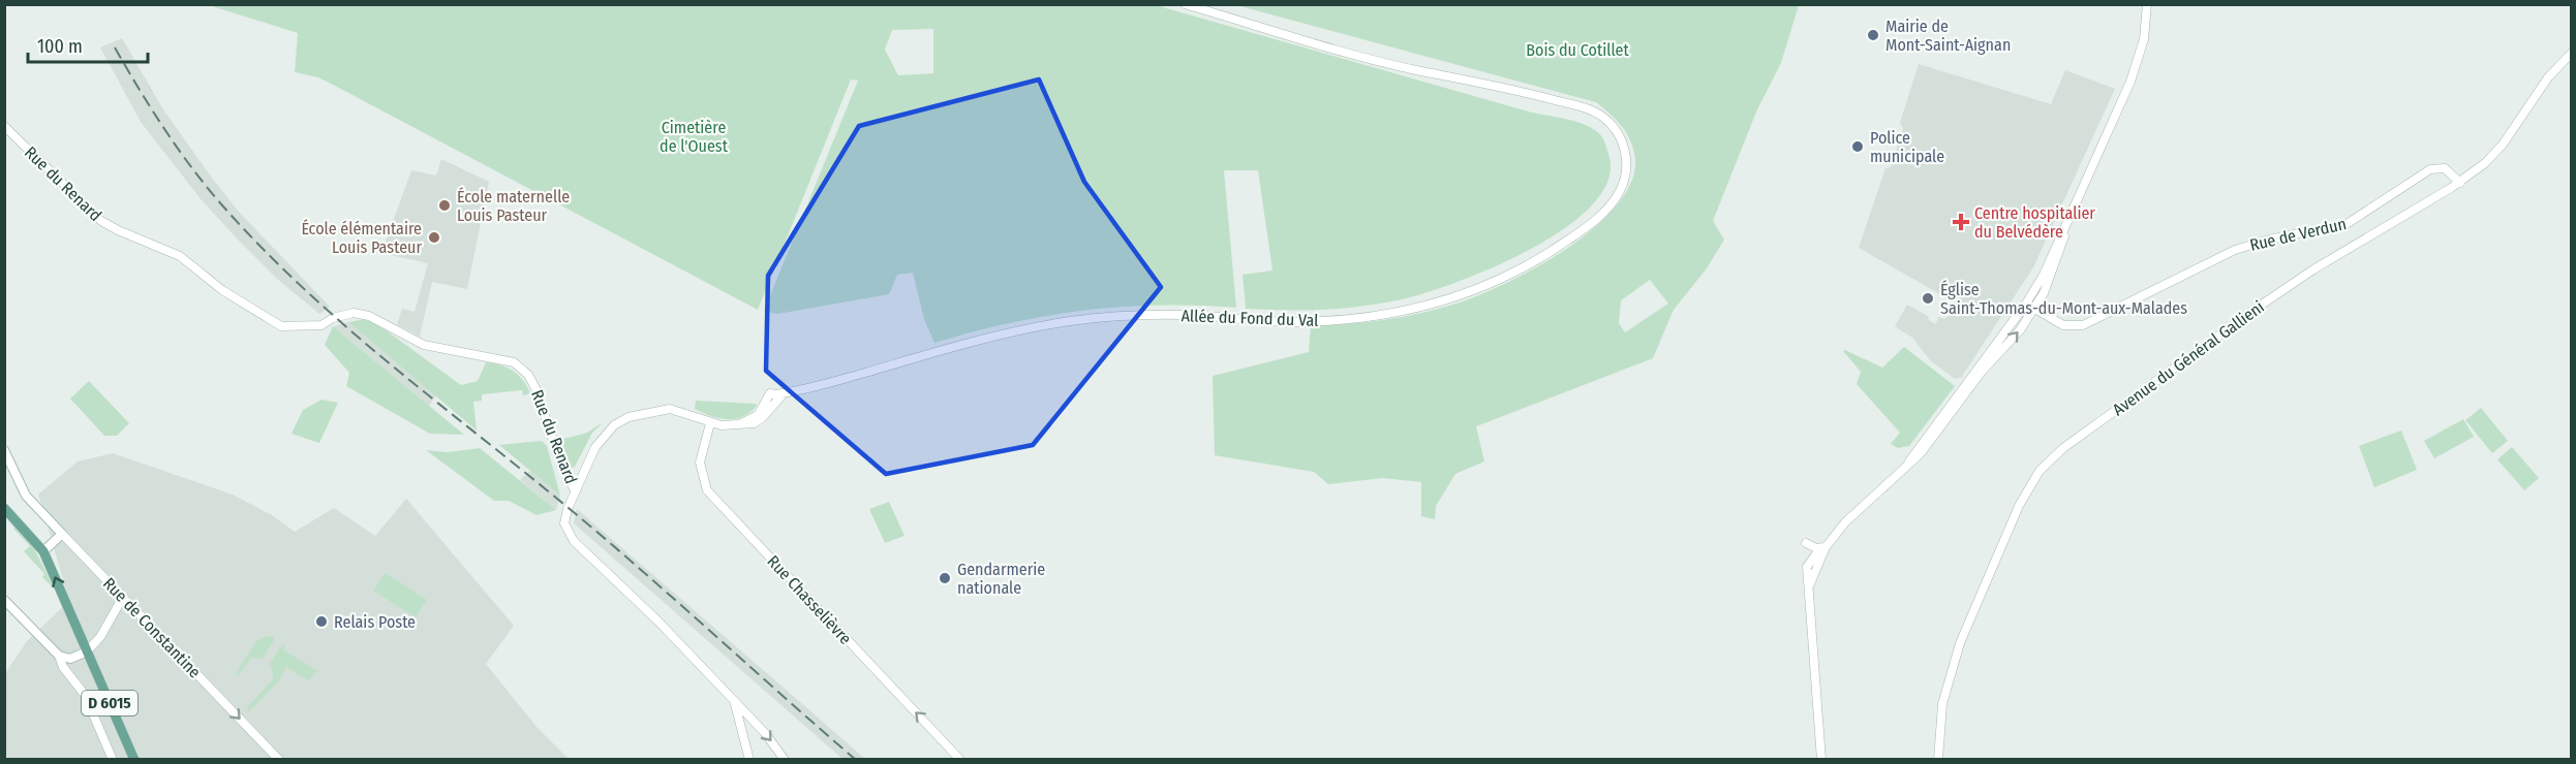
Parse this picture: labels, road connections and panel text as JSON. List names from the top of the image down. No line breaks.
{"streets":{"main road":["Rue de Constantine","D 6015"],"street":["Rue du Renard","Rue de Verdun","Allée du Fond du Val","Avenue du Général Gallieni","Rue Chasselièvre"]},"crossings":[["Rue de Verdun","Avenue du Général Gallieni"]],"one_way":["Rue Chasselièvre","Rue de Constantine"],"parks":["Bois du Cotillet","Cimetière de l'Ouest"],"places":{"other":["Mairie de Mont-Saint-Aignan","Police municipale","École maternelle Louis Pasteur","École élémentaire Louis Pasteur","Église Saint-Thomas-du-Mont-aux-Malades","Gendarmerie nationale","Relais Poste"],"health":["Centre hospitalier du Belvédère"]},"scale_bar":"100 m"}
